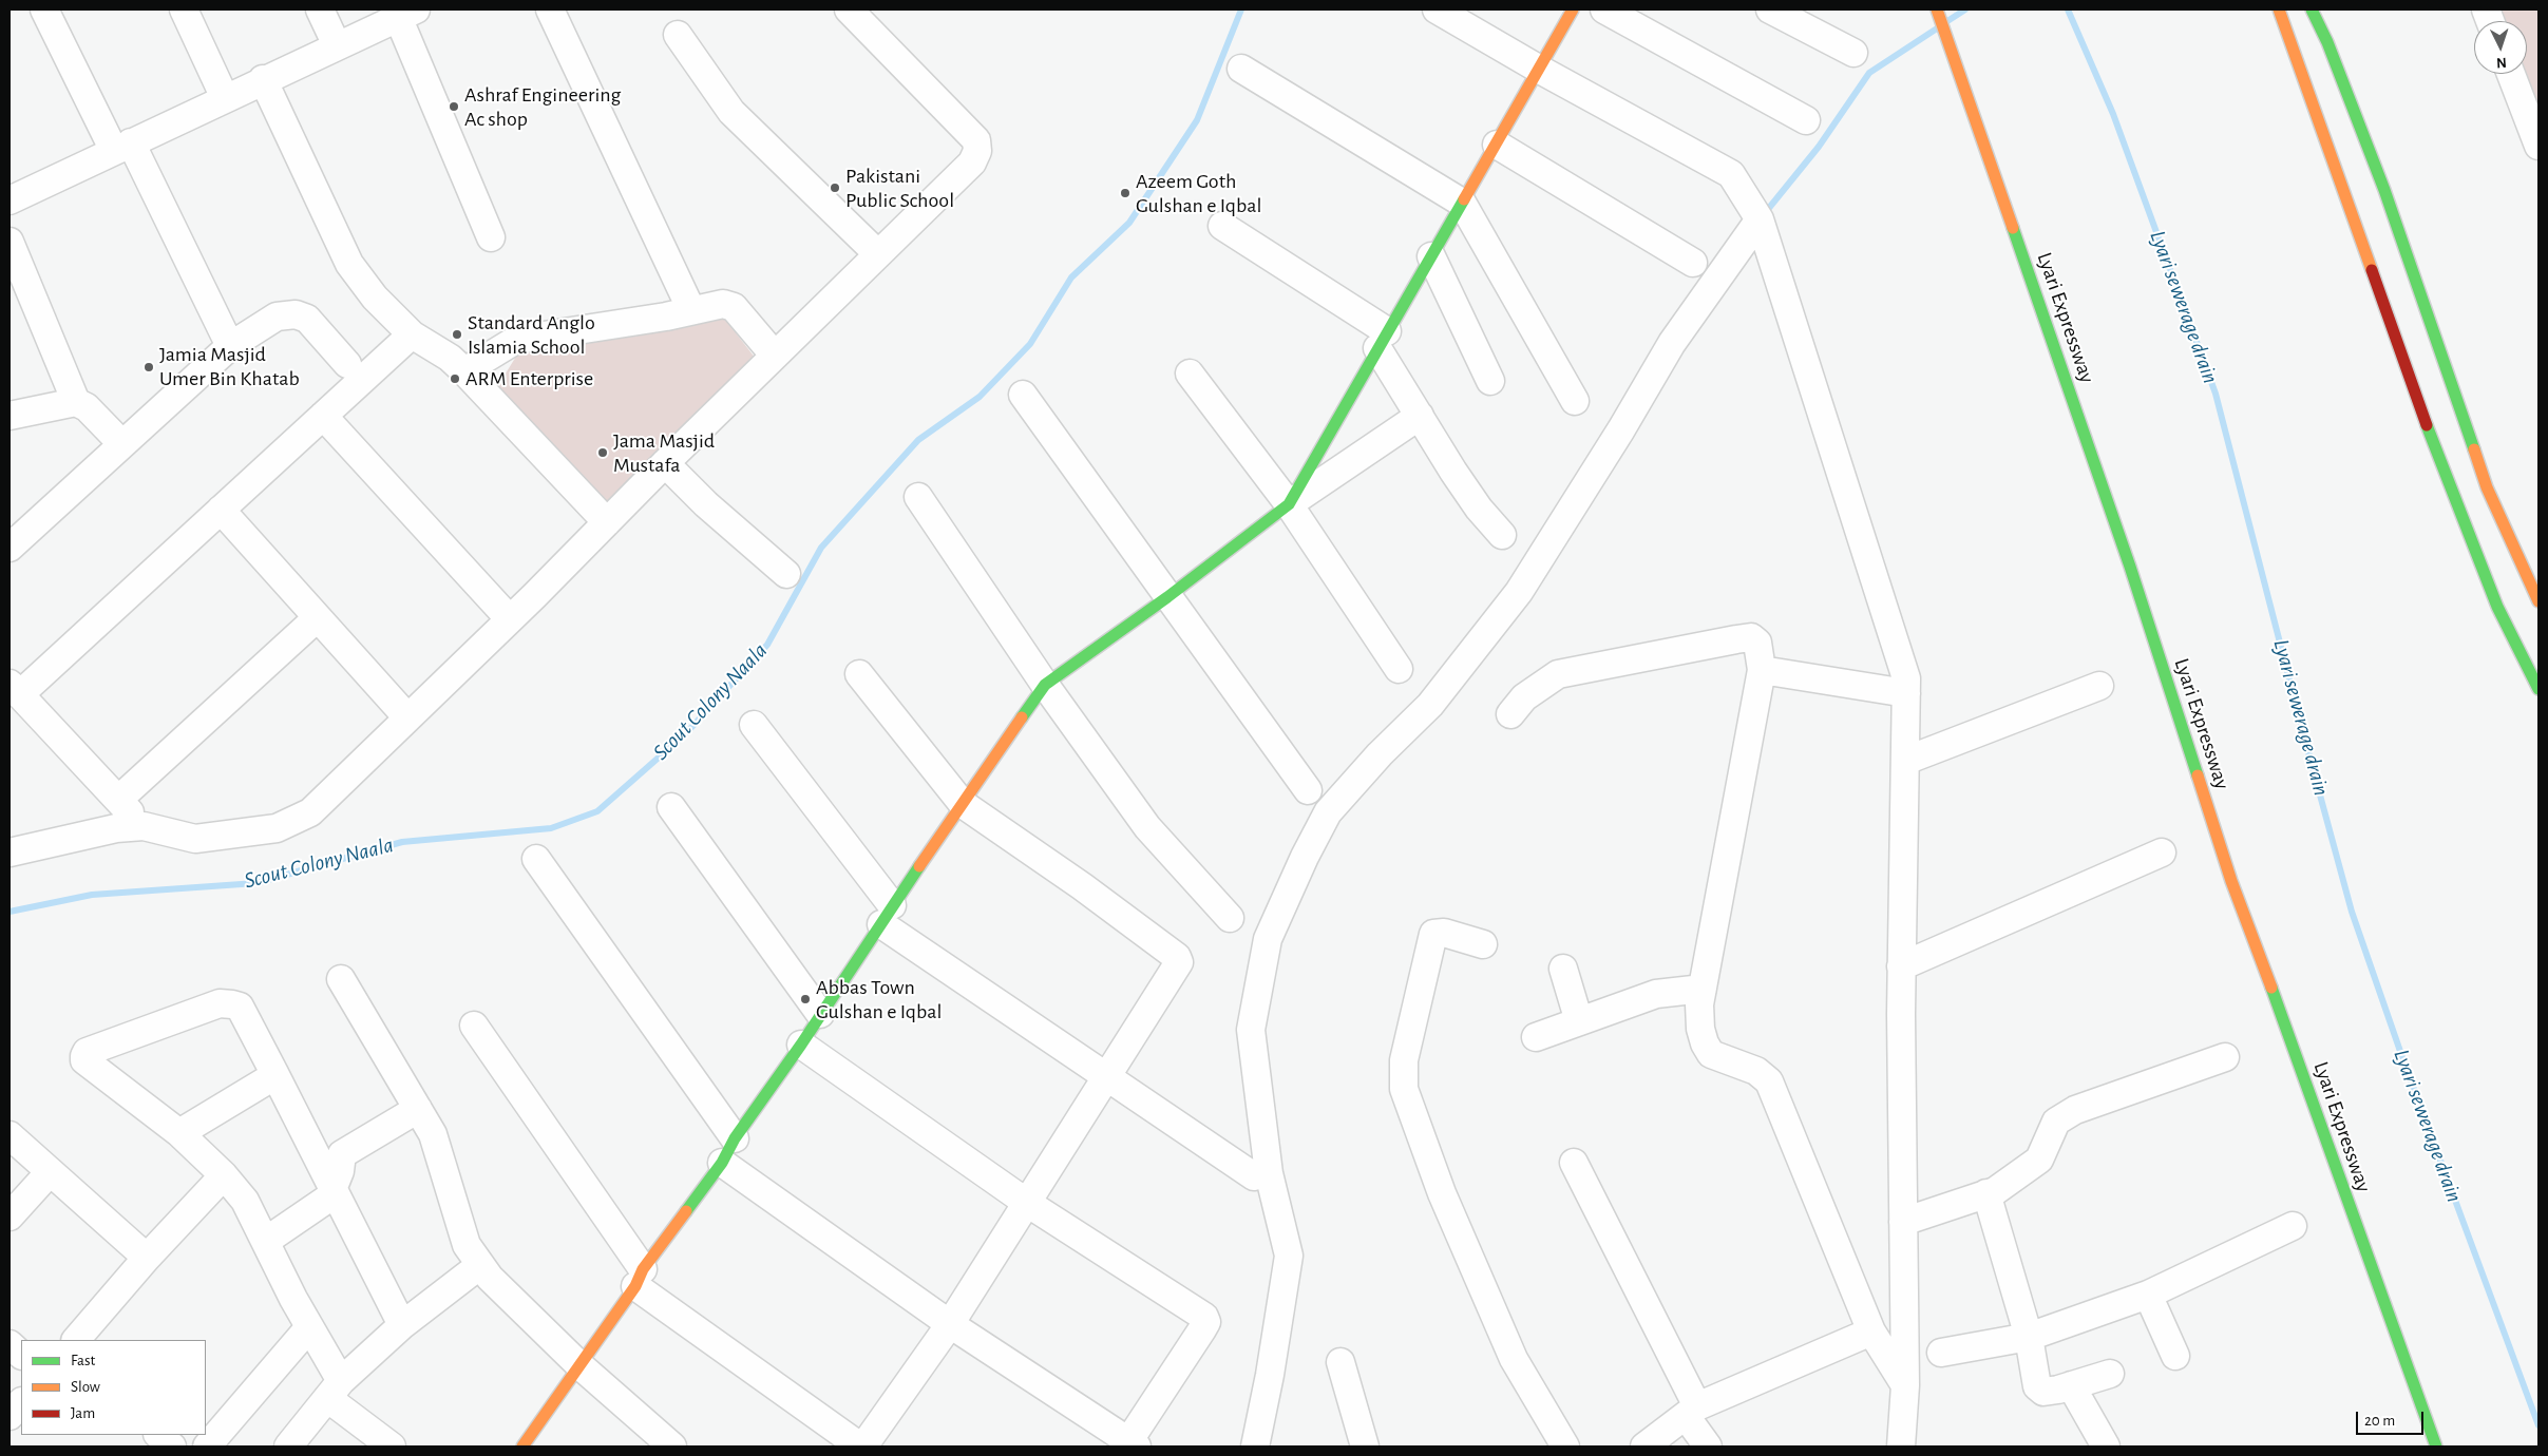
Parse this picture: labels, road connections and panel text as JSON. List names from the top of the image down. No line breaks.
{"streets":{"main road":["Lyari Expressway"]},"water":["Lyari sewerage drain","Scout Colony Naala"],"places":["Ashraf Engineering Ac shop","Pakistani Public School","Azeem Goth Gulshan e Iqbal","Standard Anglo Islamia School","Jamia Masjid Umer Bin Khatab","ARM Enterprise","Jama Masjid Mustafa","Abbas Town Gulshan e Iqbal"],"legend":["Fast","Slow","Jam"],"scale_bar":"20 m","north":"bottom"}
